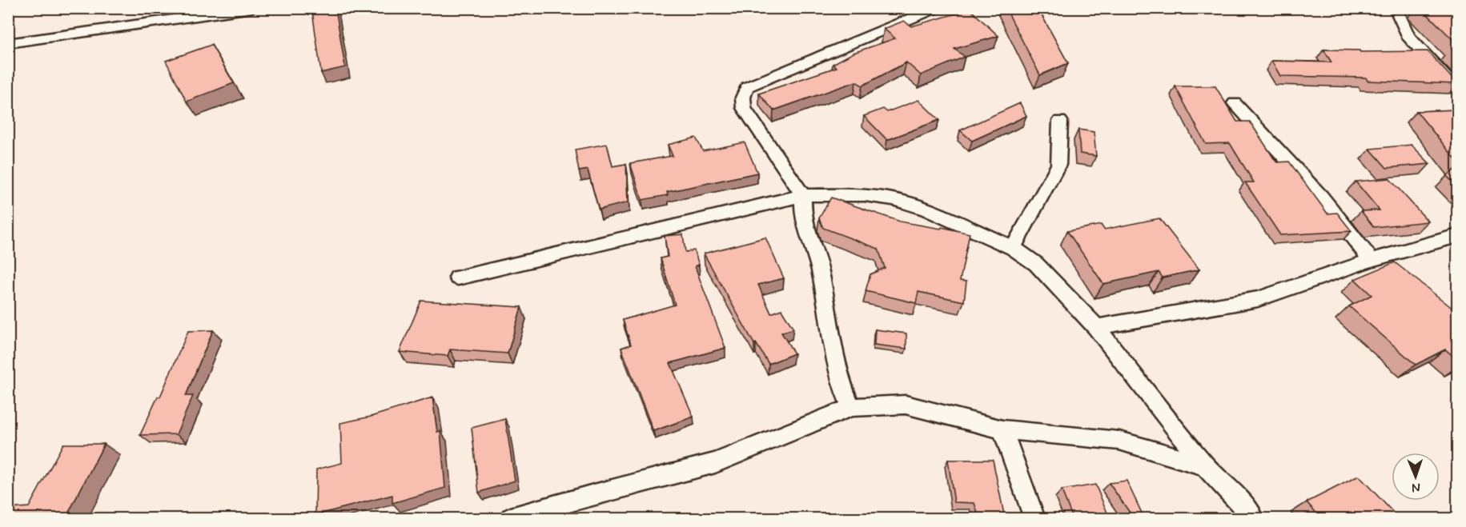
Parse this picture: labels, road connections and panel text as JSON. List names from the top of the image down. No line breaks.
{"north":"bottom"}
